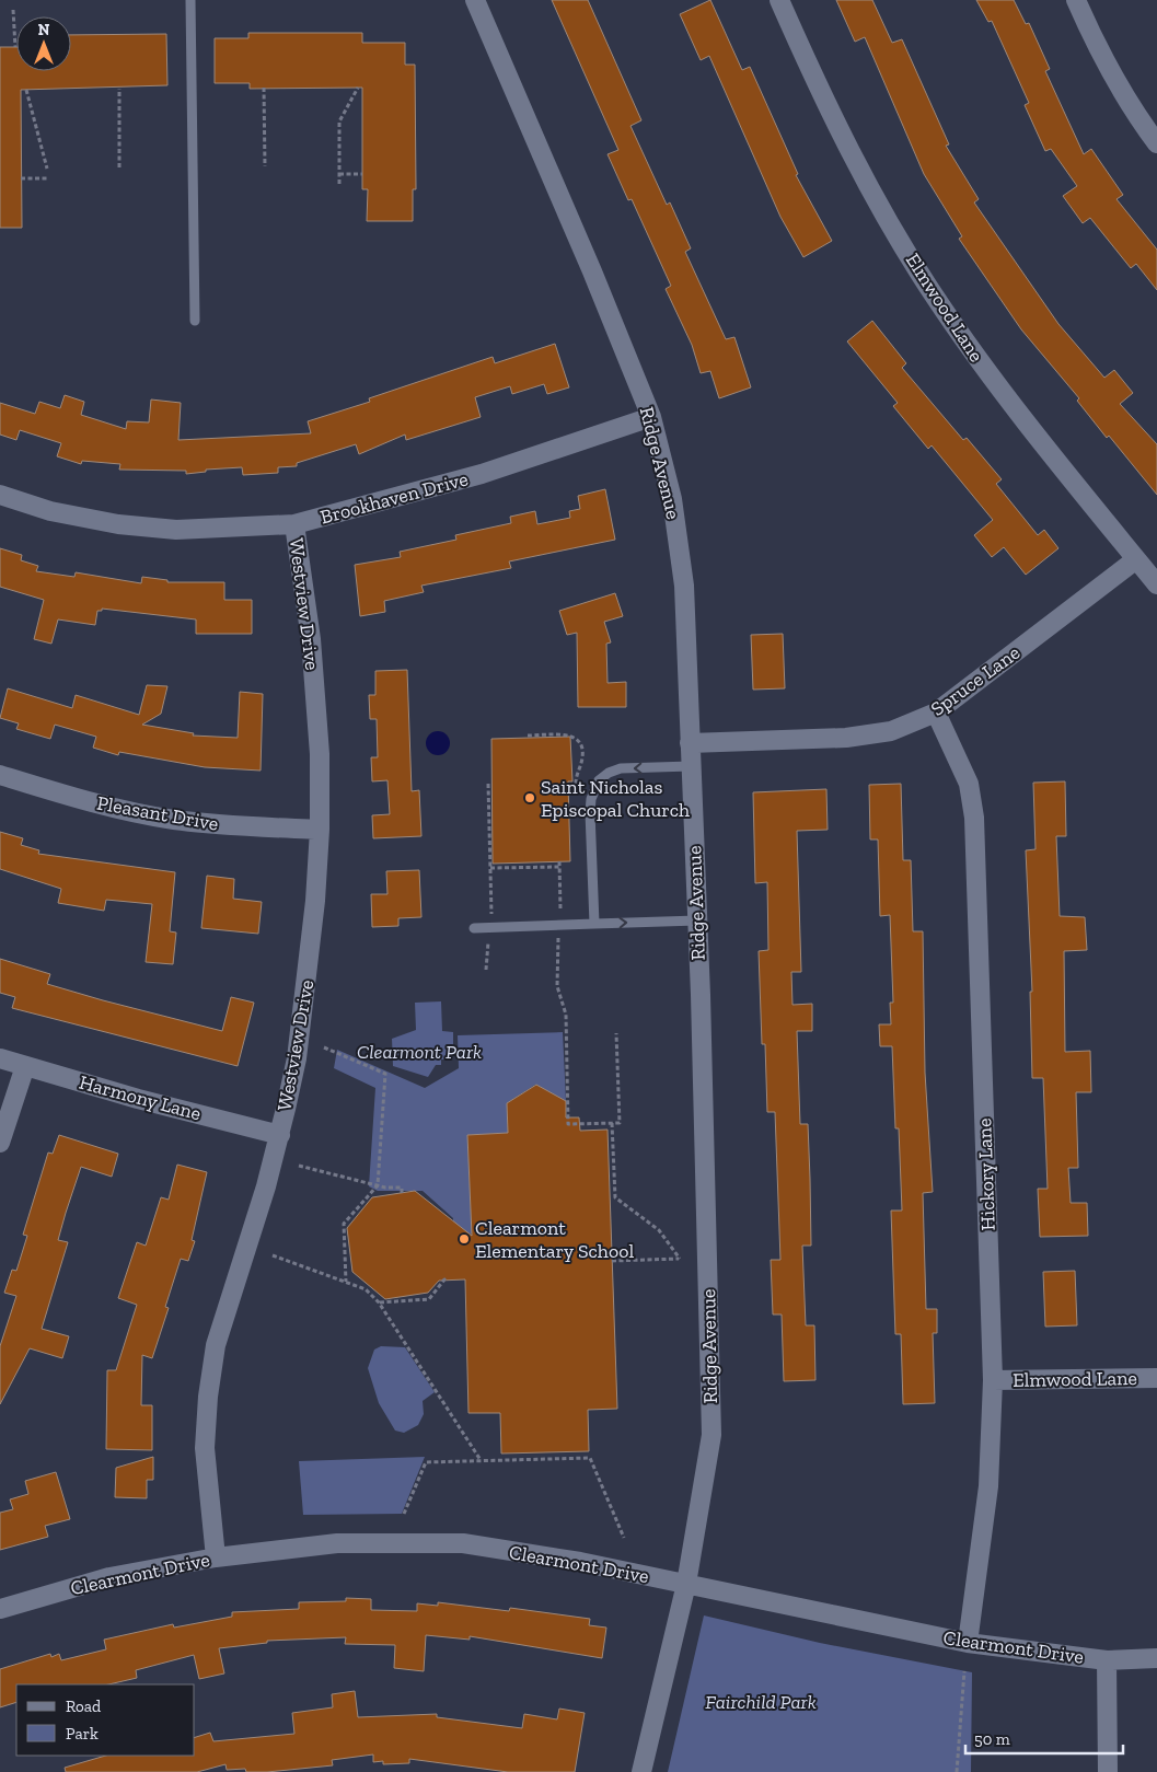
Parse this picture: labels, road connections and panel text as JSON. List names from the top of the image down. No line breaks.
{"streets":{"street":["Elmwood Lane","Ridge Avenue","Brookhaven Drive","Westview Drive","Spruce Lane","Pleasant Drive","Harmony Lane","Hickory Lane","Clearmont Drive"]},"crossings":[["Elmwood Lane","Spruce Lane"],["Elmwood Lane","Hickory Lane"],["Ridge Avenue","Brookhaven Drive"],["Ridge Avenue","Spruce Lane"],["Ridge Avenue","Clearmont Drive"],["Brookhaven Drive","Westview Drive"],["Westview Drive","Pleasant Drive"],["Westview Drive","Harmony Lane"],["Westview Drive","Clearmont Drive"],["Spruce Lane","Hickory Lane"],["Hickory Lane","Clearmont Drive"]],"parks":["Clearmont Park","Fairchild Park"],"places":["Saint Nicholas Episcopal Church","Clearmont Elementary School"],"legend":["Road","Park"],"scale_bar":"50 m","north":"top"}
